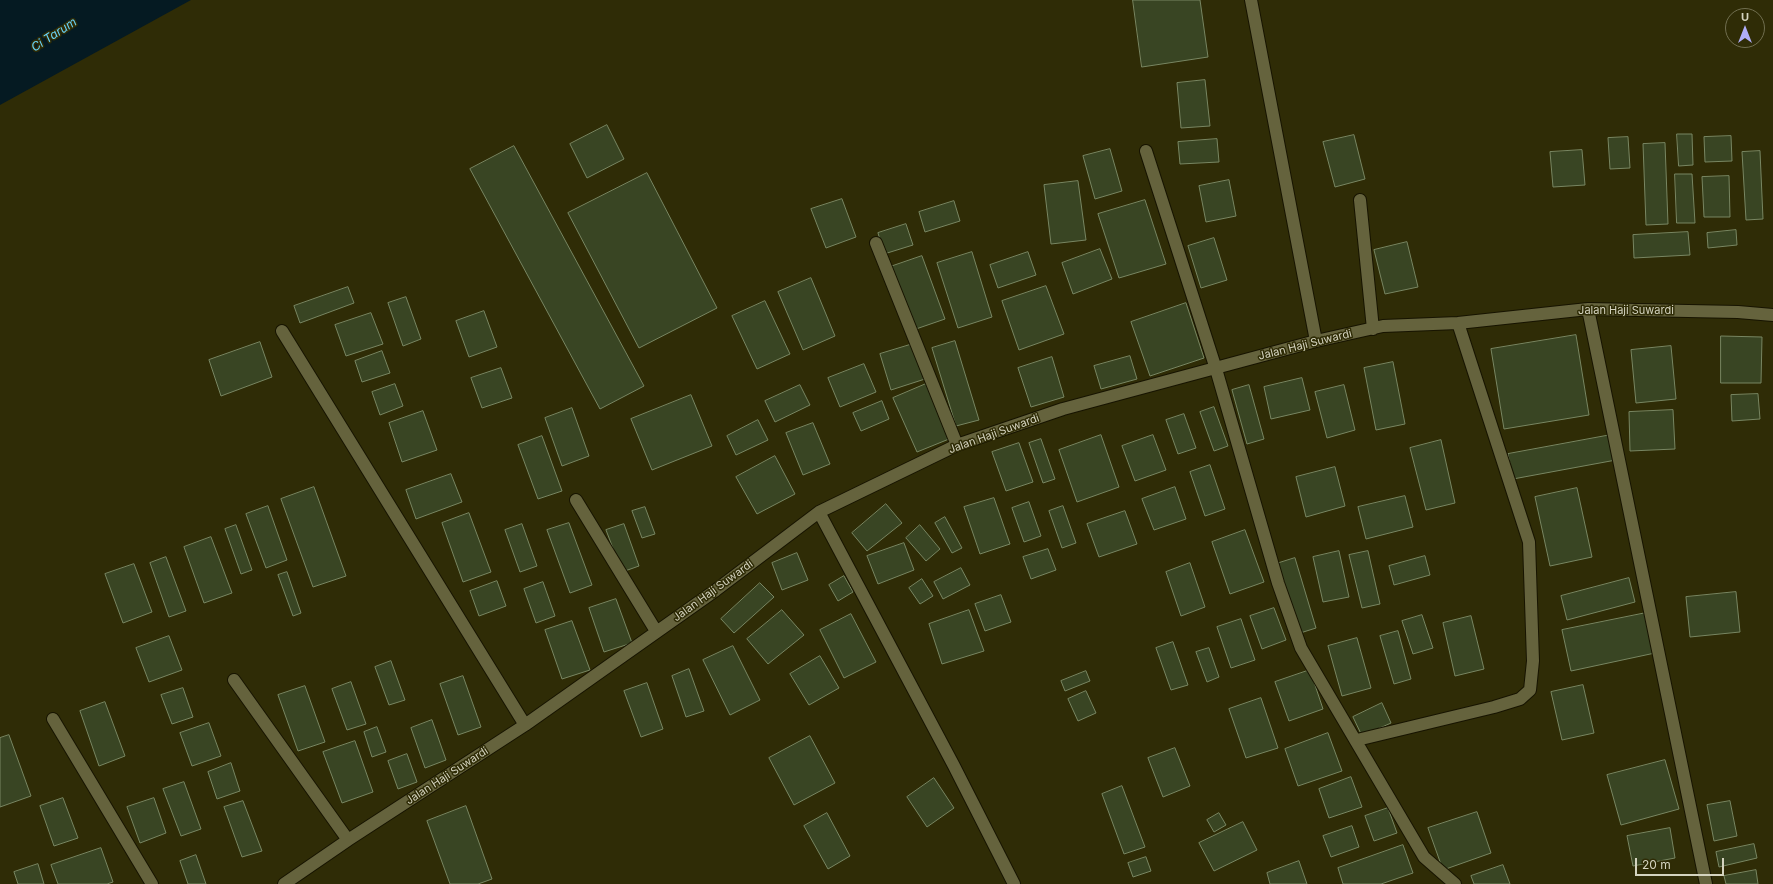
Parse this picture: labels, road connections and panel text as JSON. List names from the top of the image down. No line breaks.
{"streets":{"street":["Jalan Haji Suwardi"]},"water":["Ci Tarum"],"scale_bar":"20 m","north":"top"}
